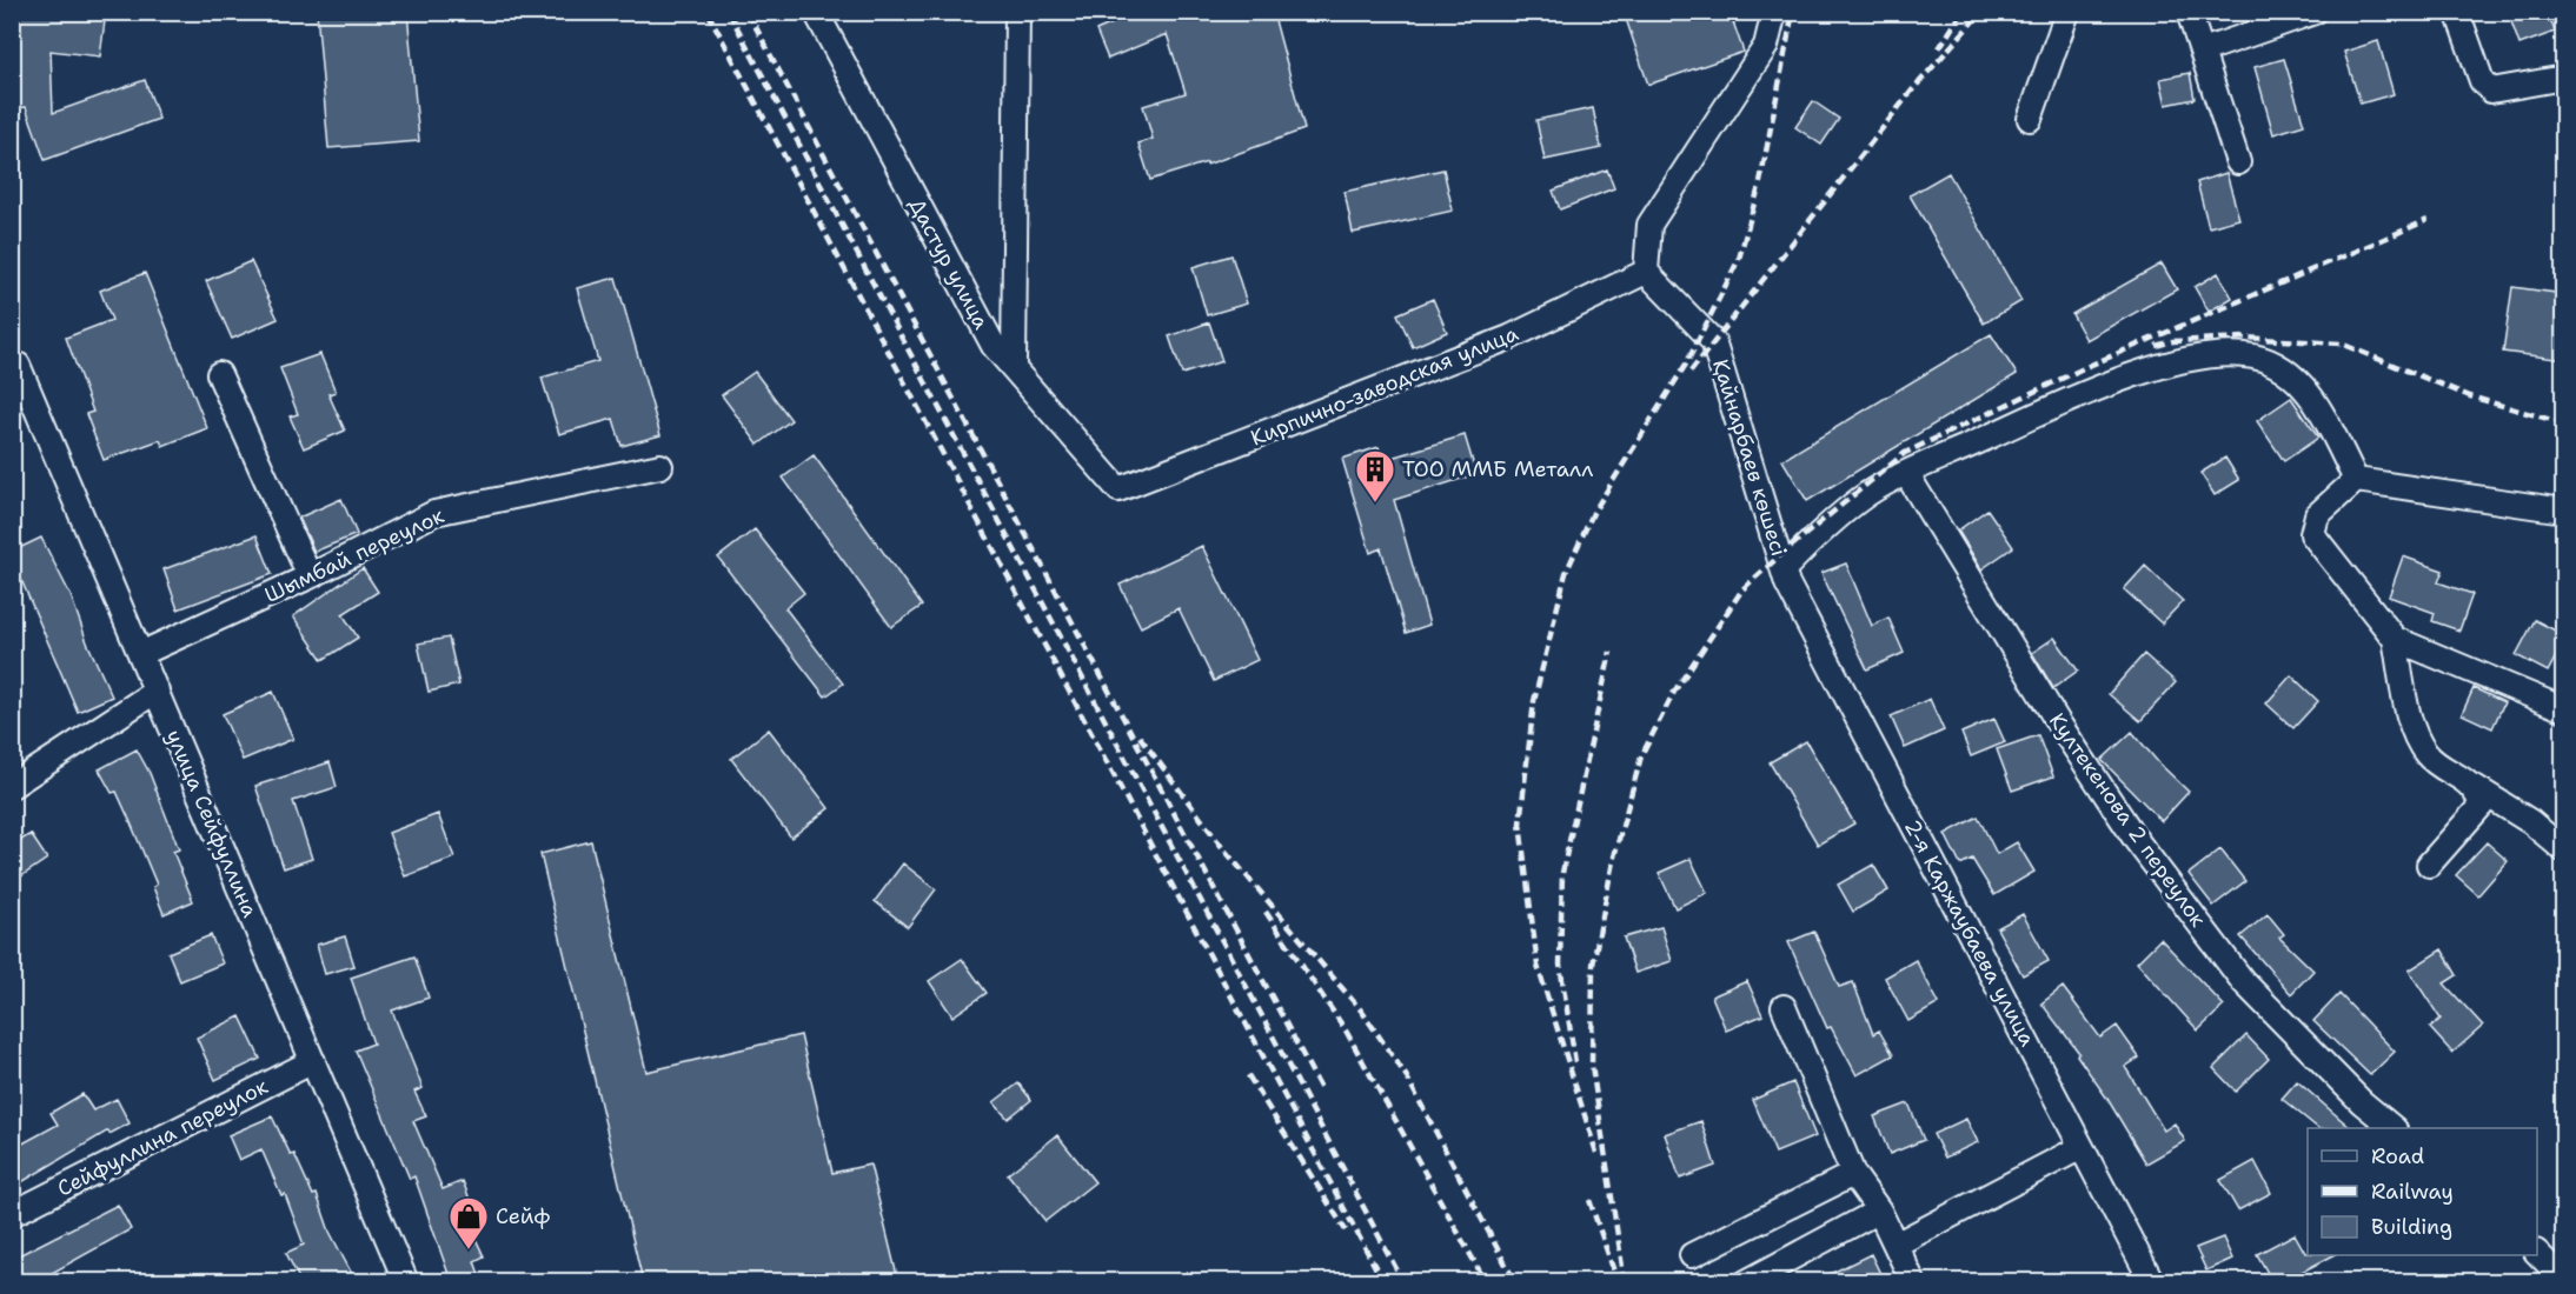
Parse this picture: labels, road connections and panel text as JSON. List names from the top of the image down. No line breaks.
{"streets":{"street":["Дастур улица","Кирпично-заводская улица","Қайнарбаев көшесі","Шымбай переулок","Култекенова 2 переулок","улица Сейфуллина","2-я Каржаубаева улица","Сейфуллина переулок"]},"crossings":[["Дастур улица","Кирпично-заводская улица"],["Кирпично-заводская улица","Қайнарбаев көшесі"],["Қайнарбаев көшесі","2-я Каржаубаева улица"],["Шымбай переулок","улица Сейфуллина"],["улица Сейфуллина","Сейфуллина переулок"]],"places":{"building":["ТОО ММБ Металл"],"shop":["Сейф"]},"legend":["Road","Railway","Building"]}
